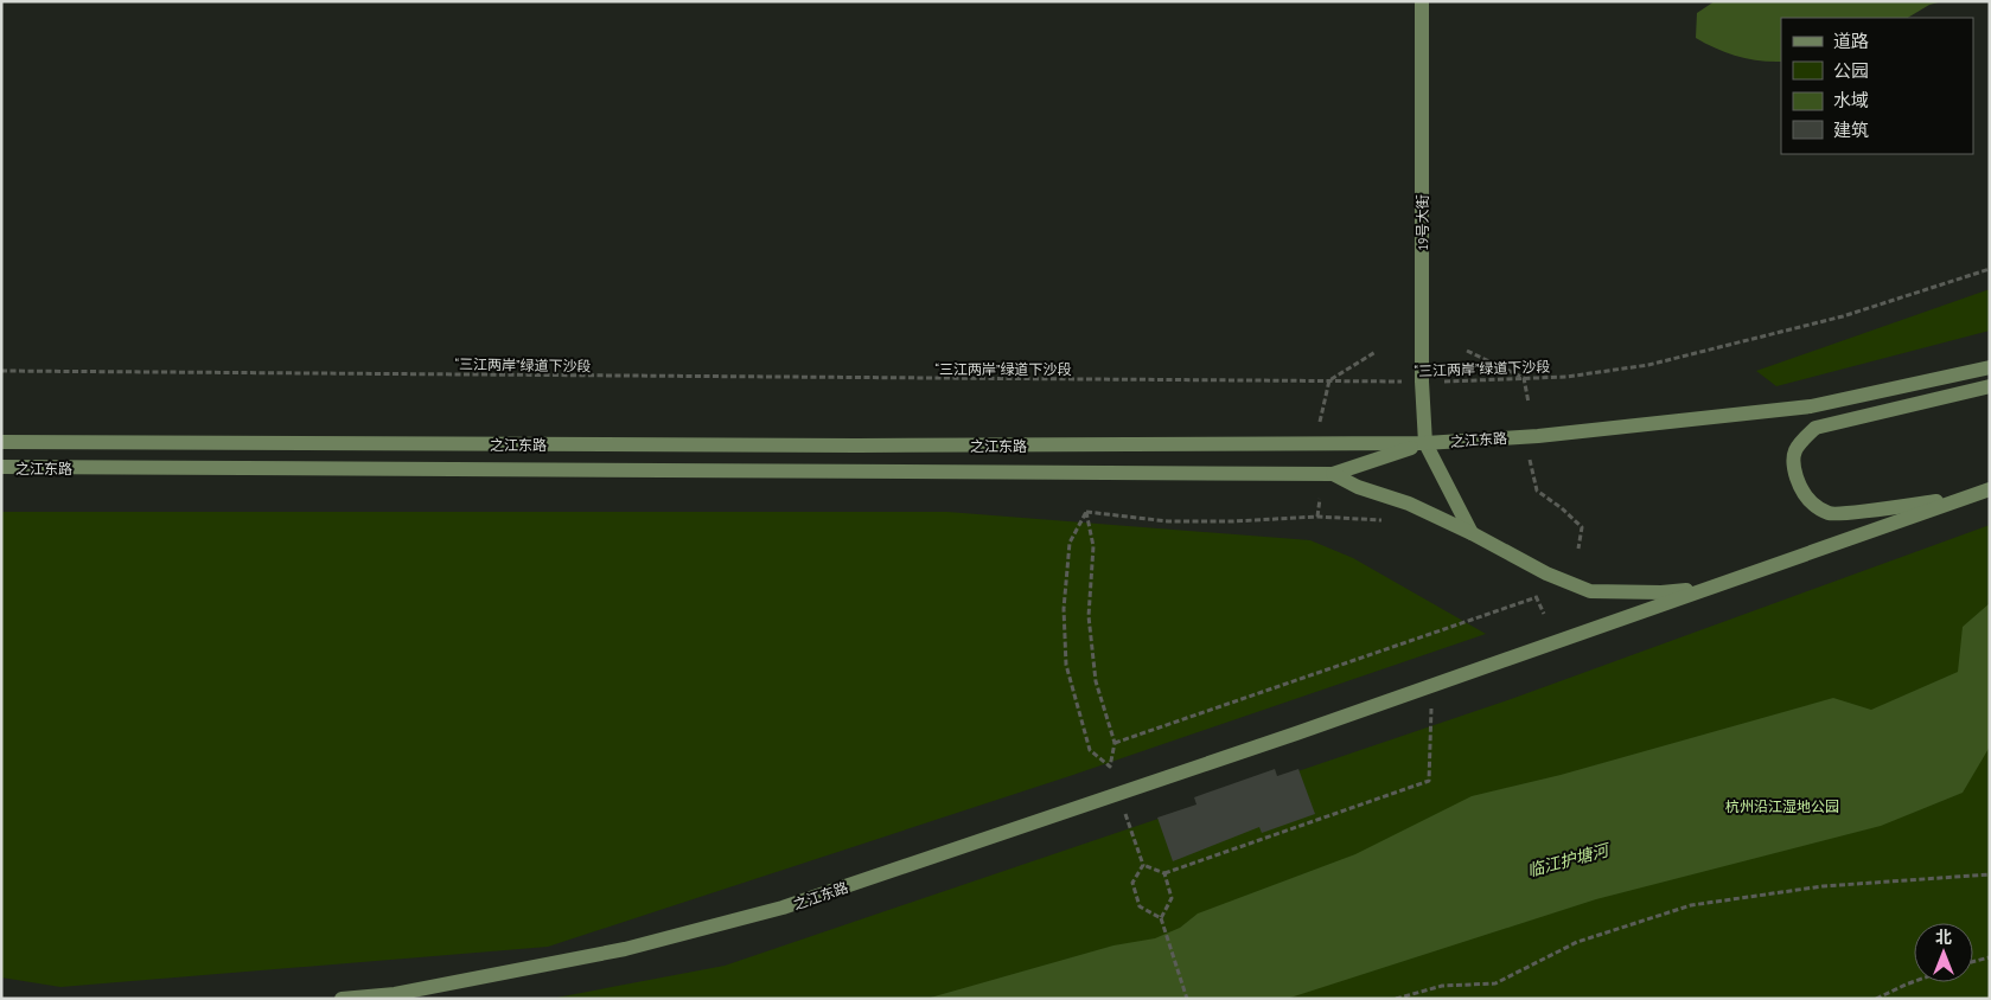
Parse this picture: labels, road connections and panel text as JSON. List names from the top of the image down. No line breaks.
{"streets":{"main road":["19号大街","之江东路"],"path":["“三江两岸”绿道下沙段"]},"crossings":[["19号大街","“三江两岸”绿道下沙段"],["19号大街","之江东路"]],"water":["临江护塘河"],"parks":["杭州沿江湿地公园"],"legend":["道路","公园","水域","建筑"],"north":"top"}
